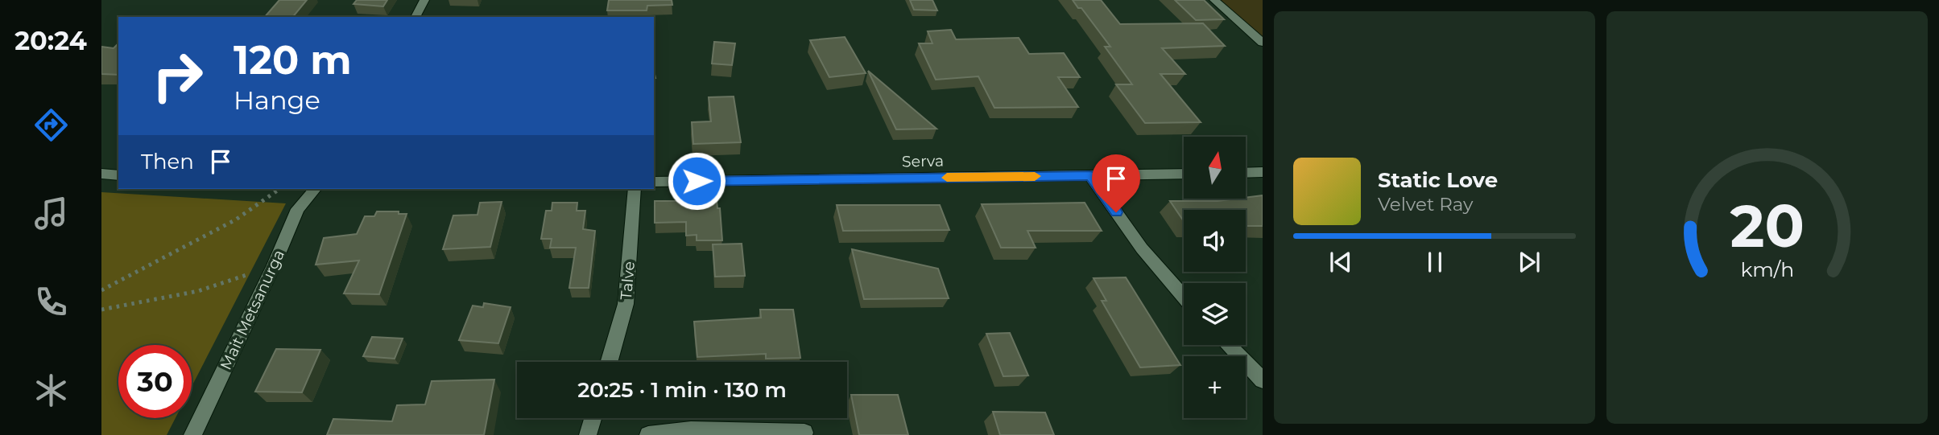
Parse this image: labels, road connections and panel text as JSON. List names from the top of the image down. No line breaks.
{"streets":{"street":["Serva","Talve","Mait Metsanurga"]},"north":"top","page":{"tabs":"20:24","turn":["120 m","Hange"],"then":"Then","map_buttons":"+","song":["Static Love","Velvet Ray"],"limit":"30","trip":"20:25 · 1 min · 130 m","gauge":["20","km/h"]}}
